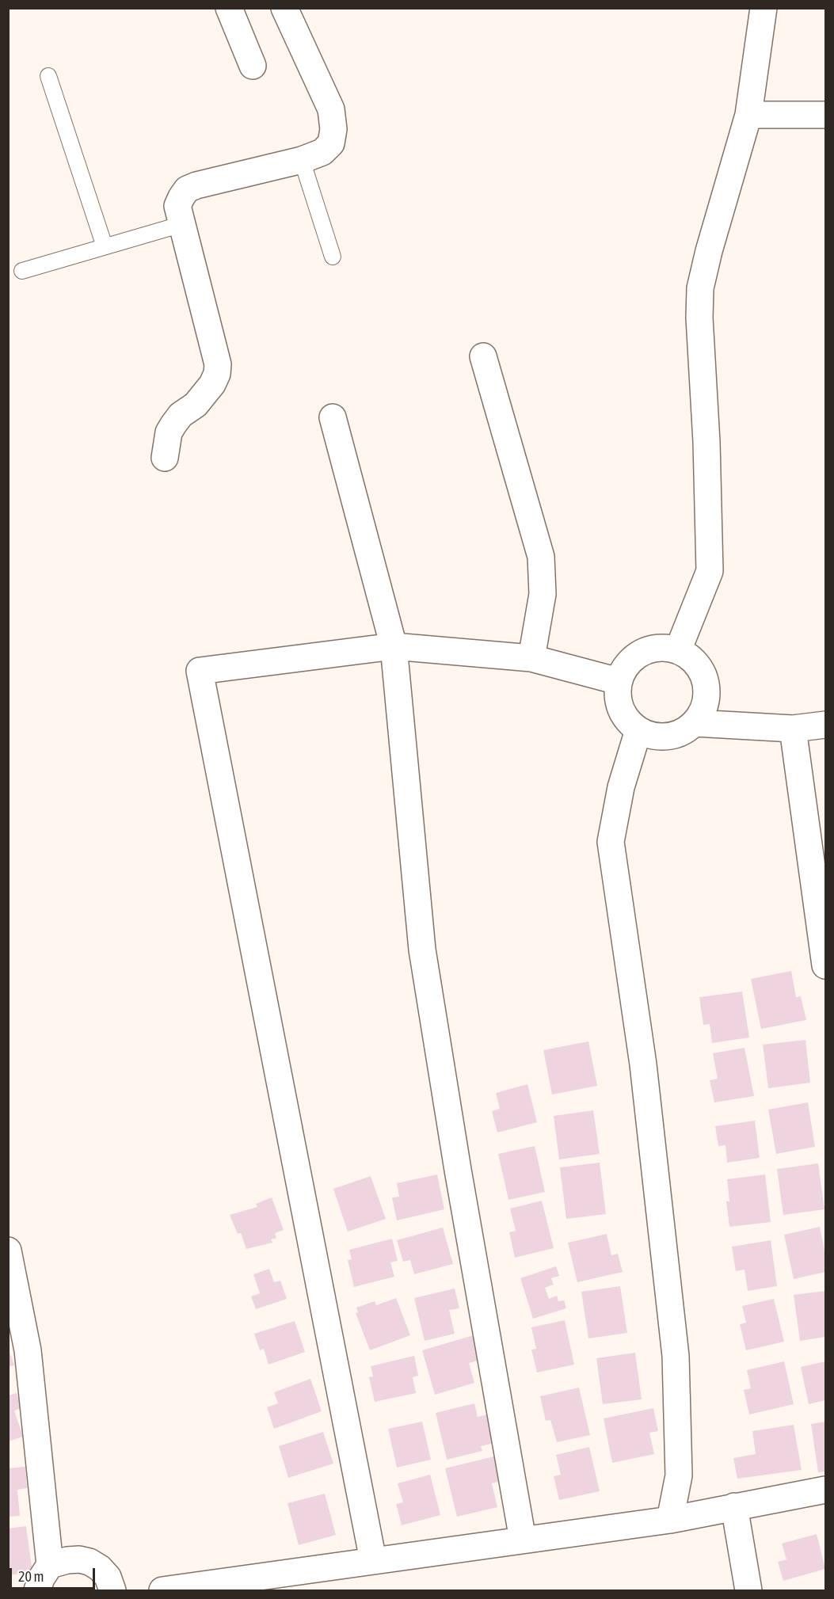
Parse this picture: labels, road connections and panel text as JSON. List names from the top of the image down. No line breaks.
{"scale_bar":"20 m"}
